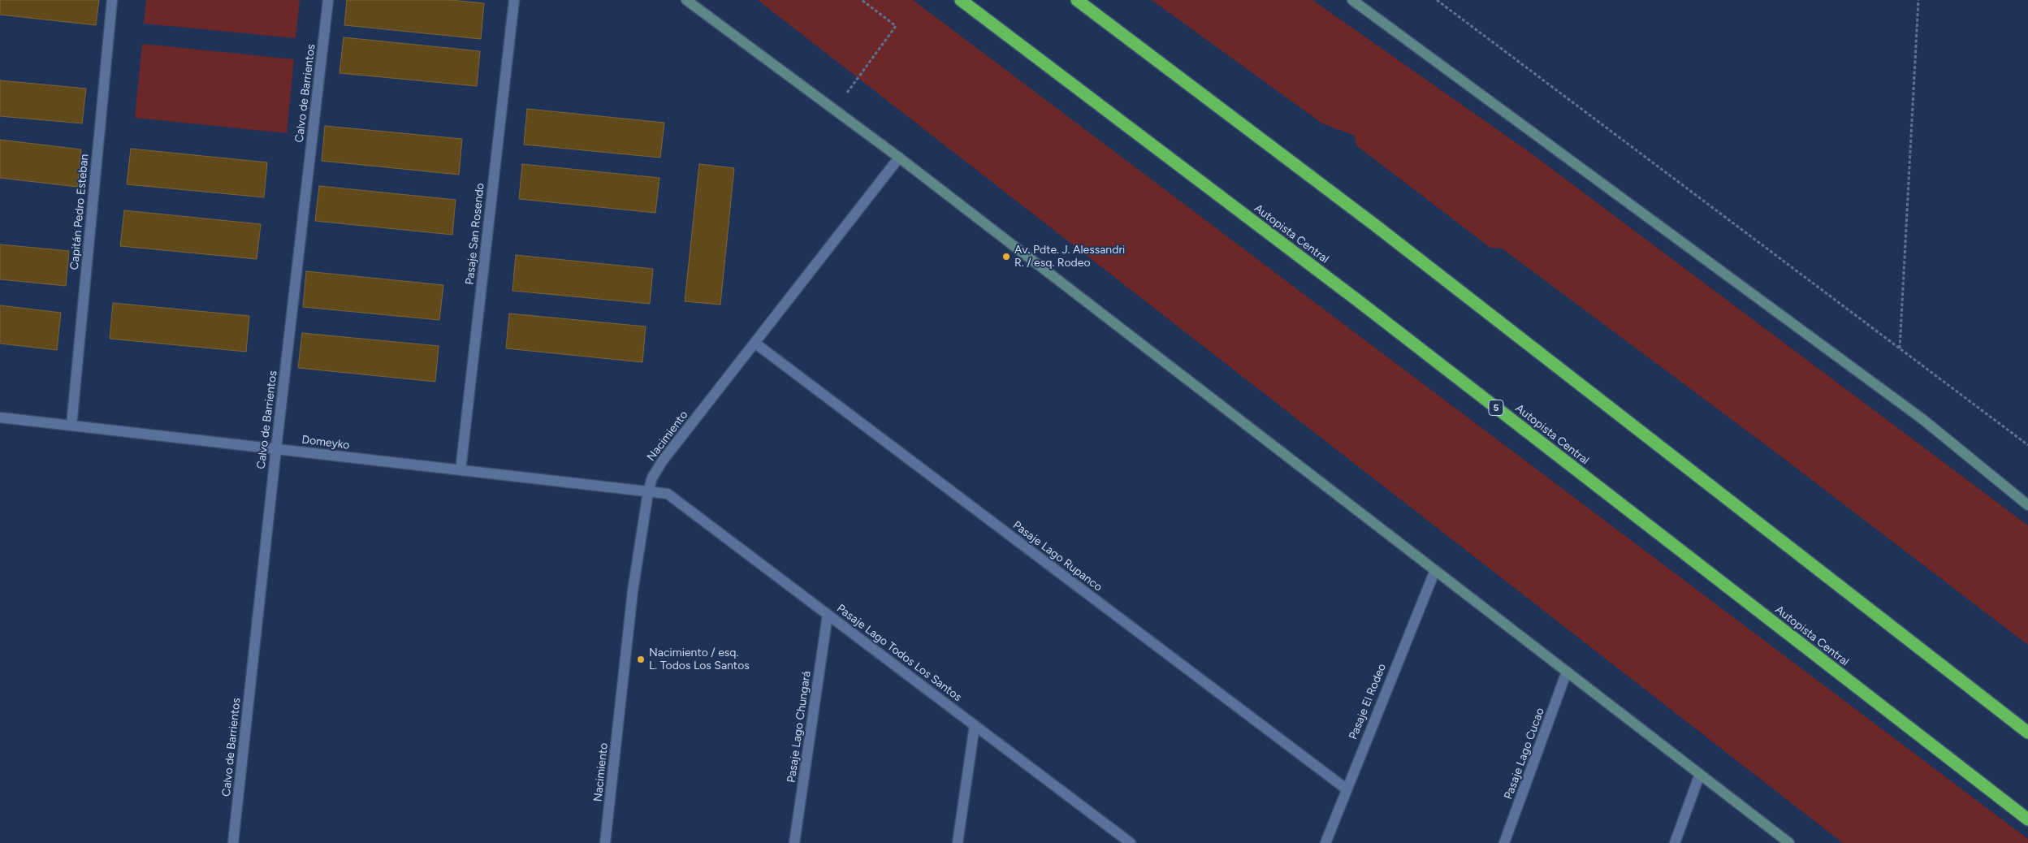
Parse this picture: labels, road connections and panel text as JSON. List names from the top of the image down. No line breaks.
{"streets":{"highway":["Autopista Central","5"],"street":["Calvo de Barrientos","Capitán Pedro Esteban","Pasaje San Rosendo","Nacimiento","Domeyko","Pasaje Lago Rupanco","Pasaje Lago Todos Los Santos","Pasaje El Rodeo","Pasaje Lago Chungará","Pasaje Lago Cucao"]},"crossings":[["Calvo de Barrientos","Domeyko"],["Capitán Pedro Esteban","Domeyko"],["Pasaje San Rosendo","Domeyko"],["Nacimiento","Domeyko"],["Nacimiento","Pasaje Lago Rupanco"],["Nacimiento","Pasaje Lago Todos Los Santos"],["Domeyko","Pasaje Lago Todos Los Santos"],["Pasaje Lago Rupanco","Pasaje El Rodeo"],["Pasaje Lago Todos Los Santos","Pasaje Lago Chungará"]],"places":["Av. Pdte. J. Alessandri R. / esq. Rodeo","Nacimiento / esq. L. Todos Los Santos"]}
